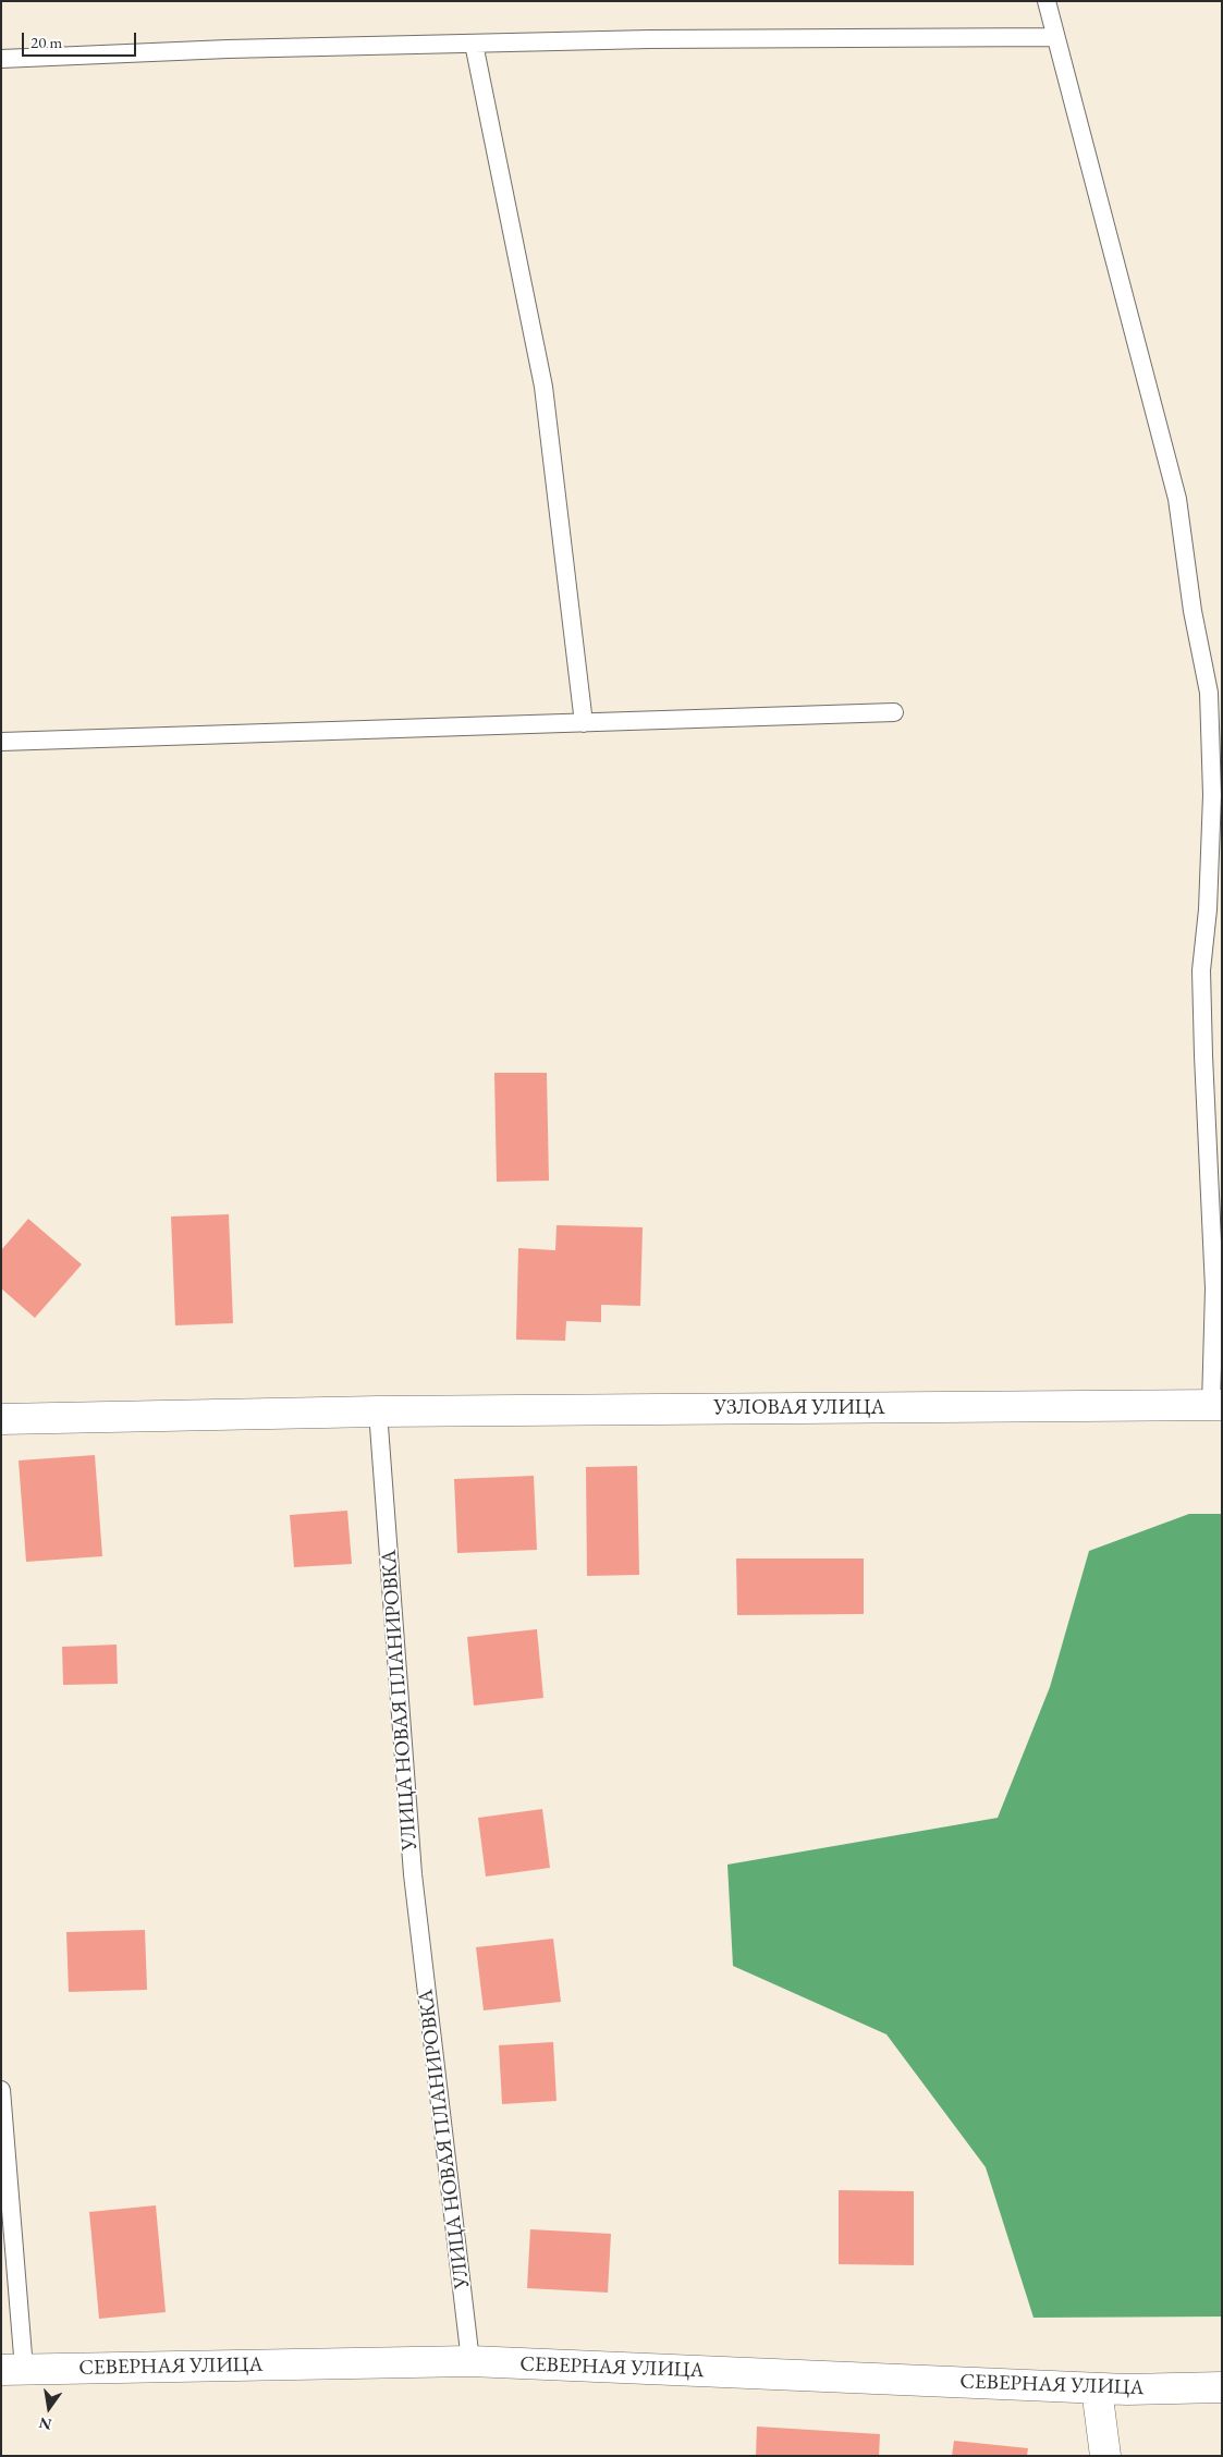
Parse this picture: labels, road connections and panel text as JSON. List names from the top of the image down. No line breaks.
{"streets":{"street":["УЗЛОВАЯ УЛИЦА","СЕВЕРНАЯ УЛИЦА"],"lane":["УЛИЦА НОВАЯ ПЛАНИРОВКА"]},"crossings":[["УЗЛОВАЯ УЛИЦА","УЛИЦА НОВАЯ ПЛАНИРОВКА"],["УЛИЦА НОВАЯ ПЛАНИРОВКА","СЕВЕРНАЯ УЛИЦА"]],"scale_bar":"20 m","north":"bottom"}
